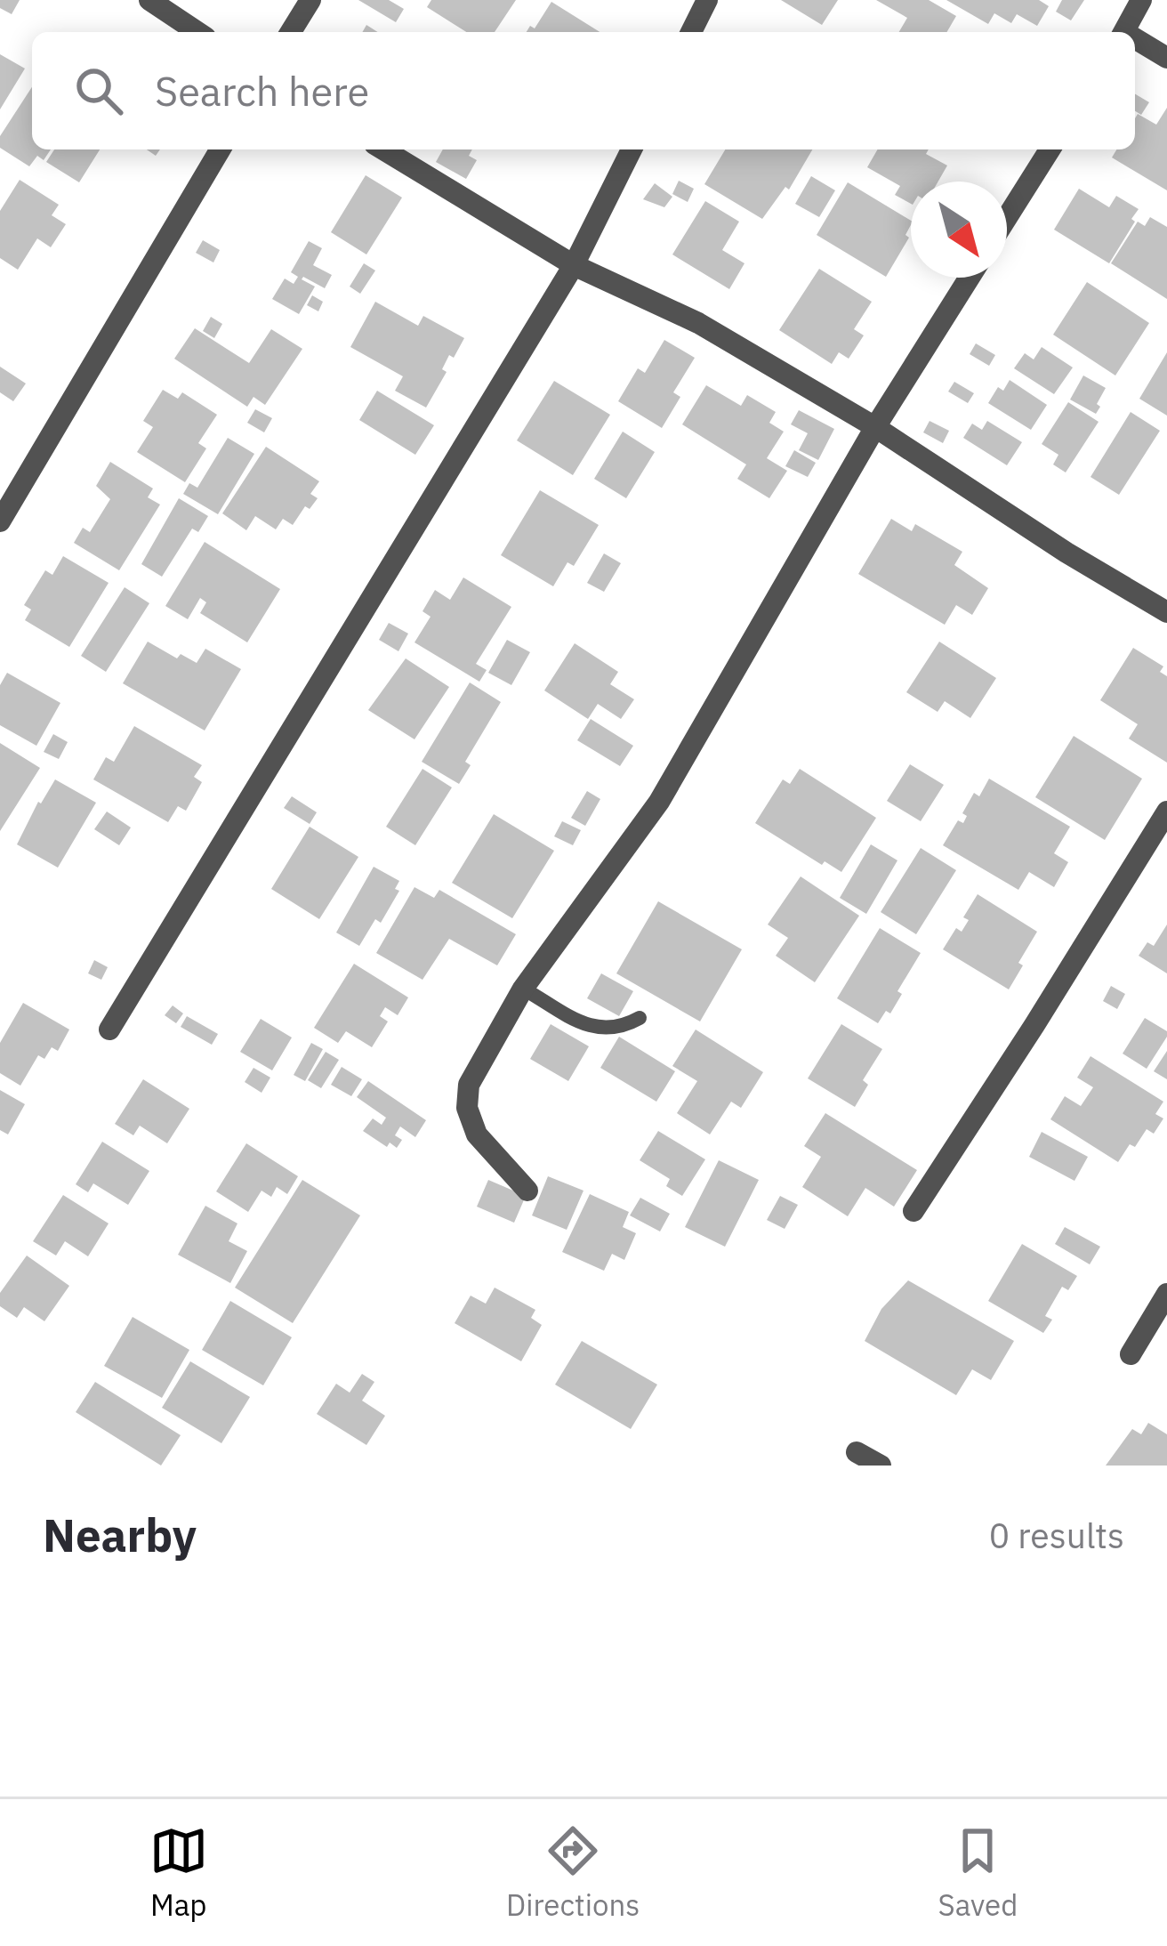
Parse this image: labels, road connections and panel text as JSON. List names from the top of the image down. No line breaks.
{"north":"bottom right","page":{"search":"Search here","heading":["Nearby","0 results"],"nav":["Map","Directions","Saved"]}}
